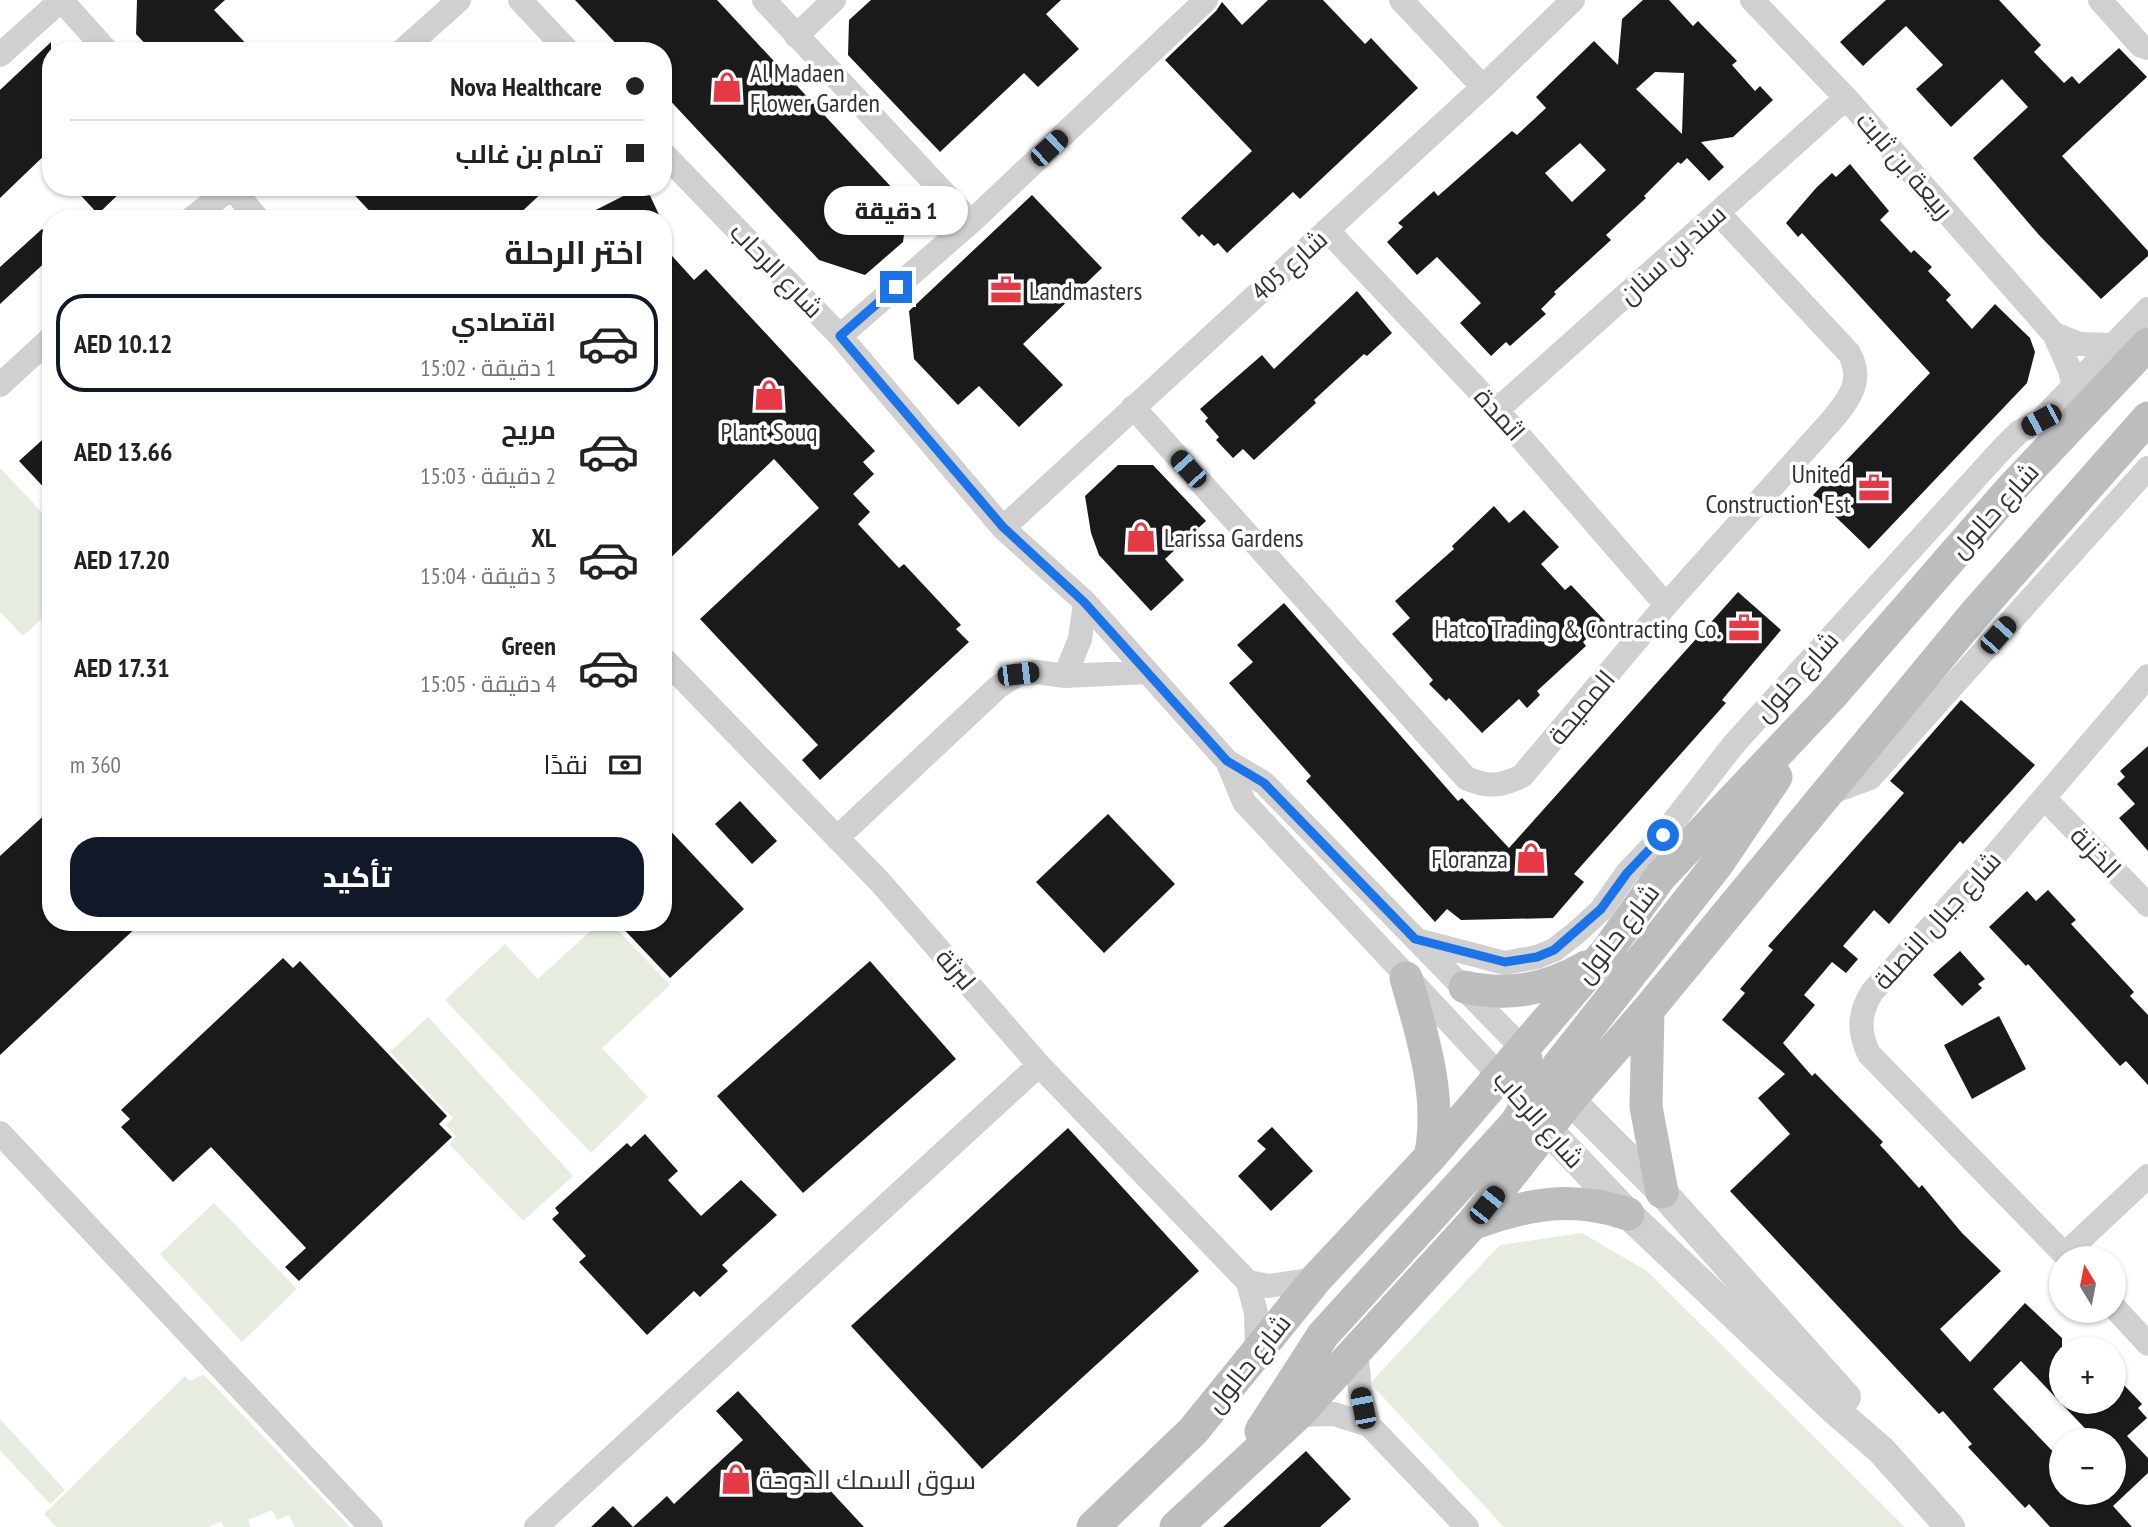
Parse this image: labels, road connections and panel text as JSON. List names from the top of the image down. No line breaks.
{"streets":{"main road":["شارع حالول"],"street":["ربيعة بن ثابت","سند بن سنان","شارع 405","شارع الرحاب","اثمدة","شارع حلول","المميحة","الخزنة","شارع جبال النصلة","لبرثة"]},"crossings":[["ربيعة بن ثابت","سند بن سنان"],["ربيعة بن ثابت","شارع حلول"],["سند بن سنان","اثمدة"],["سند بن سنان","المميحة"],["شارع 405","شارع الرحاب"],["شارع 405","اثمدة"],["شارع 405","المميحة"],["شارع الرحاب","شارع حالول"],["شارع الرحاب","شارع حلول"],["اثمدة","المميحة"],["الخزنة","شارع جبال النصلة"]],"places":{"shop":["Al Madaen Flower Garden","Plant Souq","Larissa Gardens","Floranza","سوق السمك الدوحة"],"office":["Landmasters","United Construction Est","Hatco Trading & Contracting Co."]},"north":"top","page":{"banner":["Nova Healthcare","تمام بن غالب"],"bubble":"1 دقيقة","heading":"اختر الرحلة","list":[{"name":"اقتصادي","note":"1 دقيقة · 15:02","value":"AED 10.12"},{"name":"مريح","note":"2 دقيقة · 15:03","value":"AED 13.66"},{"name":"XL","note":"3 دقيقة · 15:04","value":"AED 17.20"},{"name":"Green","note":"4 دقيقة · 15:05","value":"AED 17.31"}],"pay":["نقدًا","360 m"],"buttons":"تأكيد","map_buttons":["+","−"]}}
